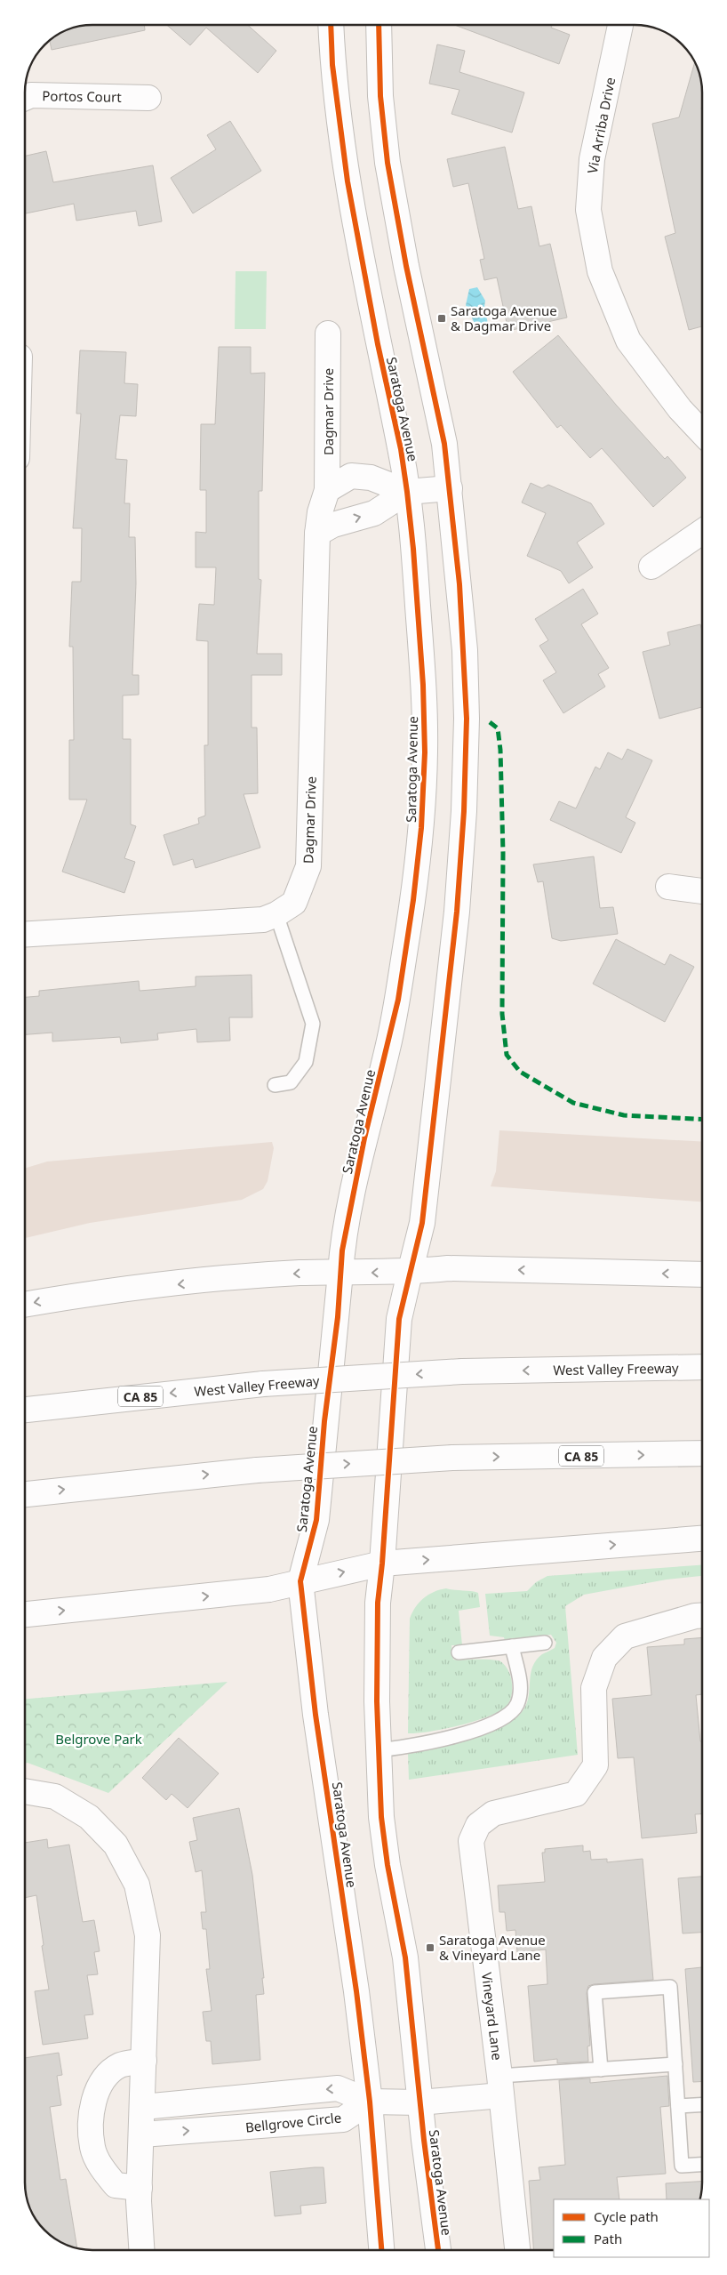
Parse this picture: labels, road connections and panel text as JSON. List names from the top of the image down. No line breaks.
{"streets":{"main road":["Portos Court","Via Arriba Drive","Saratoga Avenue","Dagmar Drive","West Valley Freeway","CA 85","Vineyard Lane","Bellgrove Circle"]},"crossings":[["Saratoga Avenue","Bellgrove Circle"]],"parks":["Belgrove Park"],"places":{"transit":["Saratoga Avenue & Dagmar Drive","Saratoga Avenue & Vineyard Lane"]},"legend":["Cycle path","Path"]}
